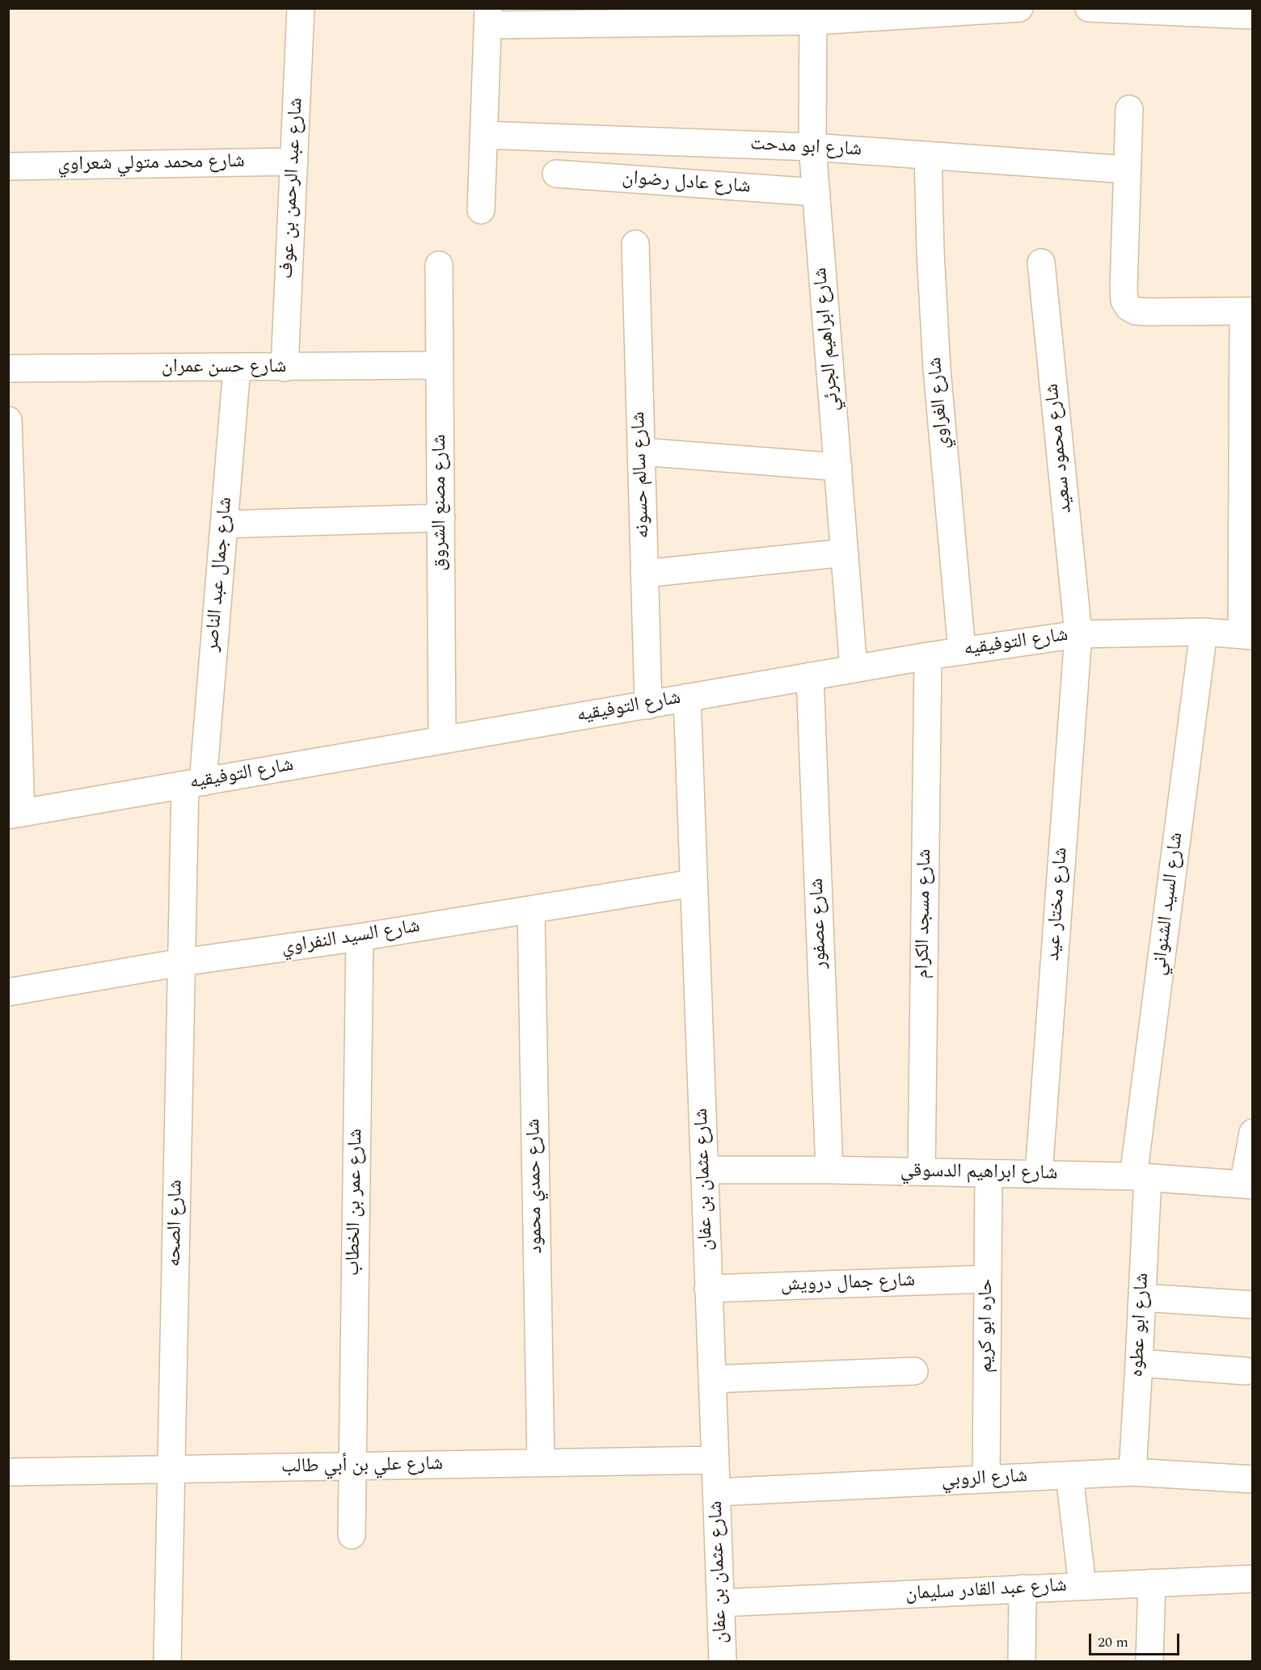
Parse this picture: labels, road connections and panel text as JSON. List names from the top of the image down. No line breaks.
{"streets":{"street":["شارع ابو مدحت","شارع محمد متولي شعراوي","شارع عادل رضوان","شارع عبد الرحمن بن عوف","شارع ابراهيم الجرئي","شارع حسن عمران","شارع الغراوي","شارع محمود سعيد","شارع سالم حسونه","شارع مصنع الشروق","شارع جمال عبد الناصر","شارع التوفيقيه","شارع مختار عيد","شارع السيد الشنواني","شارع مسجد الكرام","شارع عصفور","شارع السيد النفراوي","شارع ابراهيم الدسوقي","شارع عثمان بن عفان","شارع حمدي محمود","شارع عمر بن الخطاب","شارع الصحه","شارع جمال درويش","شارع ابو عطوه","حاره ابو كريم","شارع علي بن أبي طالب","شارع الروبي","شارع عبد القادر سليمان"]},"crossings":[["شارع ابو مدحت","شارع ابراهيم الجرئي"],["شارع ابو مدحت","شارع الغراوي"],["شارع محمد متولي شعراوي","شارع عبد الرحمن بن عوف"],["شارع عادل رضوان","شارع ابراهيم الجرئي"],["شارع عبد الرحمن بن عوف","شارع حسن عمران"],["شارع ابراهيم الجرئي","شارع التوفيقيه"],["شارع حسن عمران","شارع مصنع الشروق"],["شارع حسن عمران","شارع جمال عبد الناصر"],["شارع الغراوي","شارع التوفيقيه"],["شارع محمود سعيد","شارع التوفيقيه"],["شارع محمود سعيد","شارع مختار عيد"],["شارع سالم حسونه","شارع التوفيقيه"],["شارع مصنع الشروق","شارع التوفيقيه"],["شارع جمال عبد الناصر","شارع التوفيقيه"],["شارع جمال عبد الناصر","شارع الصحه"],["شارع التوفيقيه","شارع مختار عيد"],["شارع التوفيقيه","شارع السيد الشنواني"],["شارع التوفيقيه","شارع مسجد الكرام"],["شارع التوفيقيه","شارع عصفور"],["شارع التوفيقيه","شارع عثمان بن عفان"],["شارع التوفيقيه","شارع الصحه"],["شارع مختار عيد","شارع ابراهيم الدسوقي"],["شارع السيد الشنواني","شارع ابراهيم الدسوقي"],["شارع السيد الشنواني","شارع ابو عطوه"],["شارع مسجد الكرام","شارع ابراهيم الدسوقي"],["شارع عصفور","شارع ابراهيم الدسوقي"],["شارع السيد النفراوي","شارع عثمان بن عفان"],["شارع السيد النفراوي","شارع حمدي محمود"],["شارع السيد النفراوي","شارع عمر بن الخطاب"],["شارع السيد النفراوي","شارع الصحه"],["شارع ابراهيم الدسوقي","شارع عثمان بن عفان"],["شارع ابراهيم الدسوقي","شارع ابو عطوه"],["شارع ابراهيم الدسوقي","حاره ابو كريم"],["شارع عثمان بن عفان","شارع جمال درويش"],["شارع عثمان بن عفان","شارع علي بن أبي طالب"],["شارع عثمان بن عفان","شارع الروبي"],["شارع عثمان بن عفان","شارع عبد القادر سليمان"],["شارع حمدي محمود","شارع علي بن أبي طالب"],["شارع عمر بن الخطاب","شارع علي بن أبي طالب"],["شارع الصحه","شارع علي بن أبي طالب"],["شارع جمال درويش","حاره ابو كريم"],["شارع ابو عطوه","شارع الروبي"],["حاره ابو كريم","شارع الروبي"]],"scale_bar":"20 m"}
